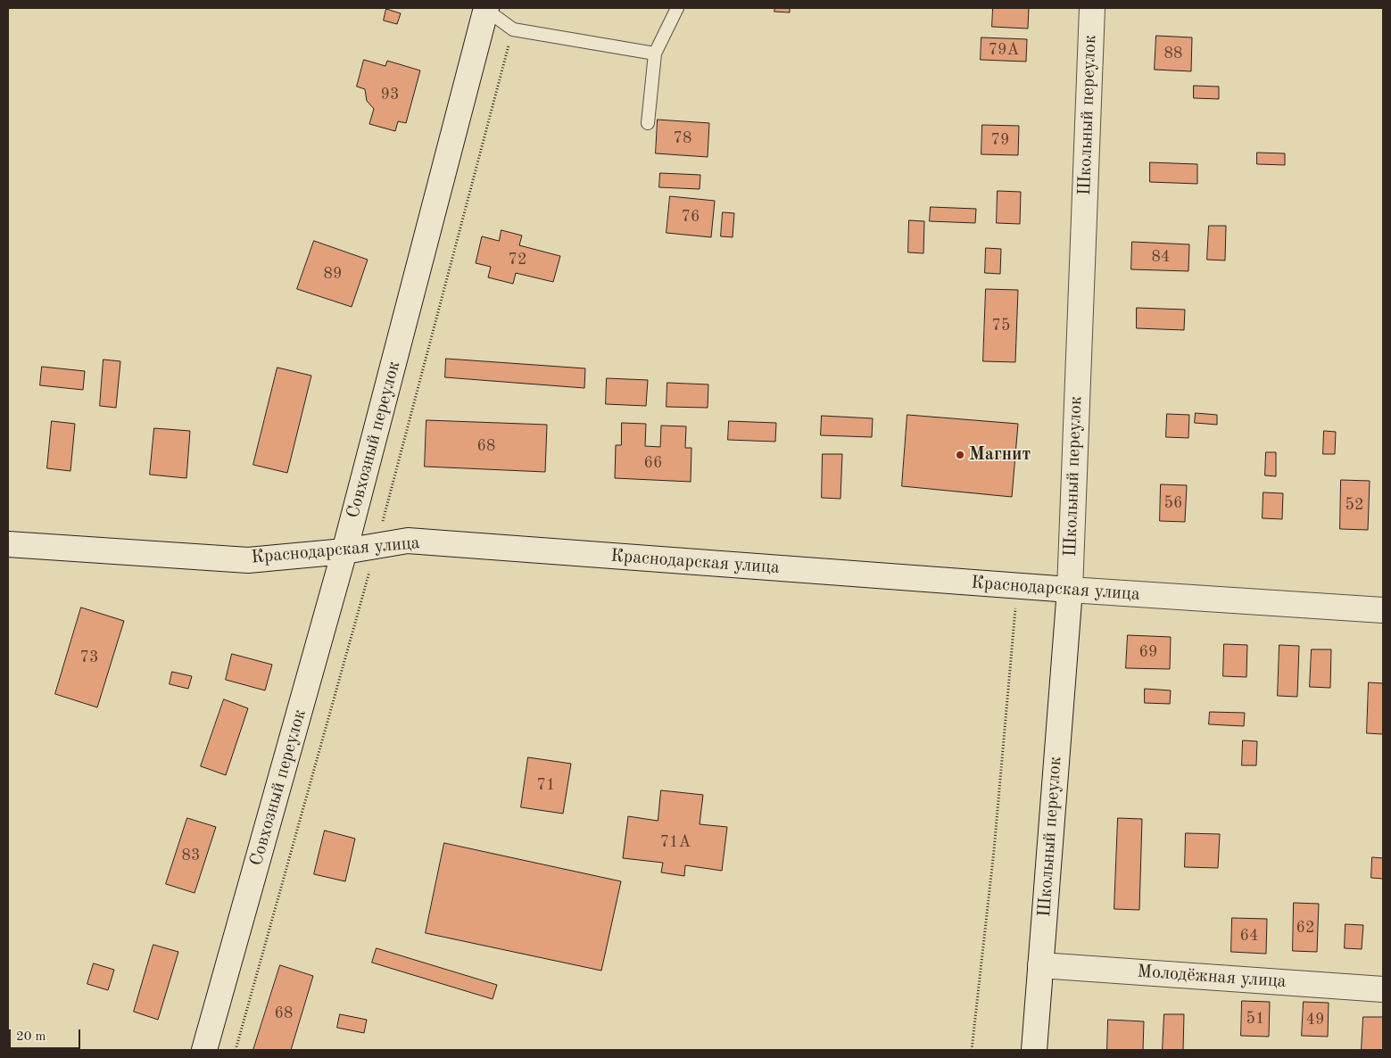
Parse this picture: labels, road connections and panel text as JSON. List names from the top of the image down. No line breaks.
{"streets":{"street":["Школьный переулок","Совхозный переулок","Краснодарская улица","Молодёжная улица"]},"crossings":[["Школьный переулок","Краснодарская улица"],["Школьный переулок","Молодёжная улица"],["Совхозный переулок","Краснодарская улица"]],"places":["Магнит"],"house_numbers":["79А","88","93","78","79","76","84","72","89","75","68","66","56","52","69","73","71","71А","83","62","64","68","51","49"],"scale_bar":"20 m"}
